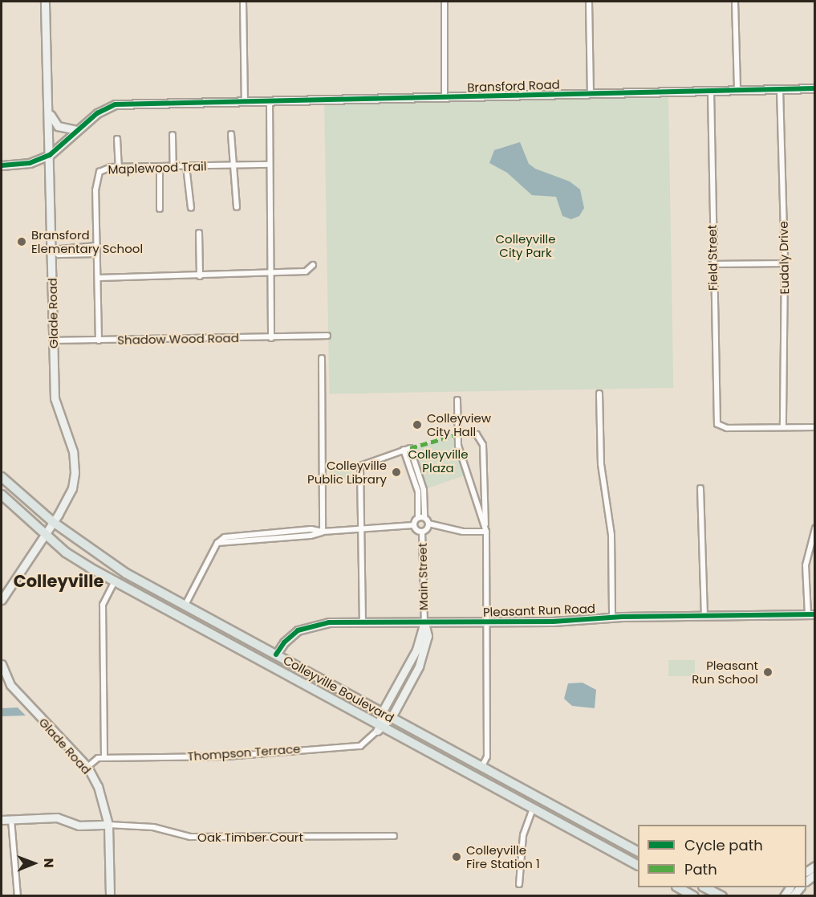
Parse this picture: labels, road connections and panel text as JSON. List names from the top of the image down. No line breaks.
{"streets":{"main road":["Colleyville Boulevard"],"street":["Bransford Road","Maplewood Trail","Field Street","Eudaly Drive","Glade Road","Shadow Wood Road","Main Street","Pleasant Run Road","Thompson Terrace","Oak Timber Court"]},"crossings":[["Bransford Road","Field Street"],["Bransford Road","Eudaly Drive"],["Bransford Road","Glade Road"],["Maplewood Trail","Shadow Wood Road"],["Field Street","Eudaly Drive"],["Glade Road","Shadow Wood Road"],["Glade Road","Colleyville Boulevard"],["Glade Road","Oak Timber Court"],["Main Street","Pleasant Run Road"],["Main Street","Colleyville Boulevard"],["Main Street","Thompson Terrace"],["Pleasant Run Road","Colleyville Boulevard"],["Colleyville Boulevard","Thompson Terrace"]],"districts":["Colleyville"],"parks":["Colleyville City Park","Colleyville Plaza"],"places":["Bransford Elementary School","Colleyview City Hall","Colleyville Public Library","Pleasant Run School","Colleyville Fire Station 1"],"legend":["Cycle path","Path"],"north":"right"}
